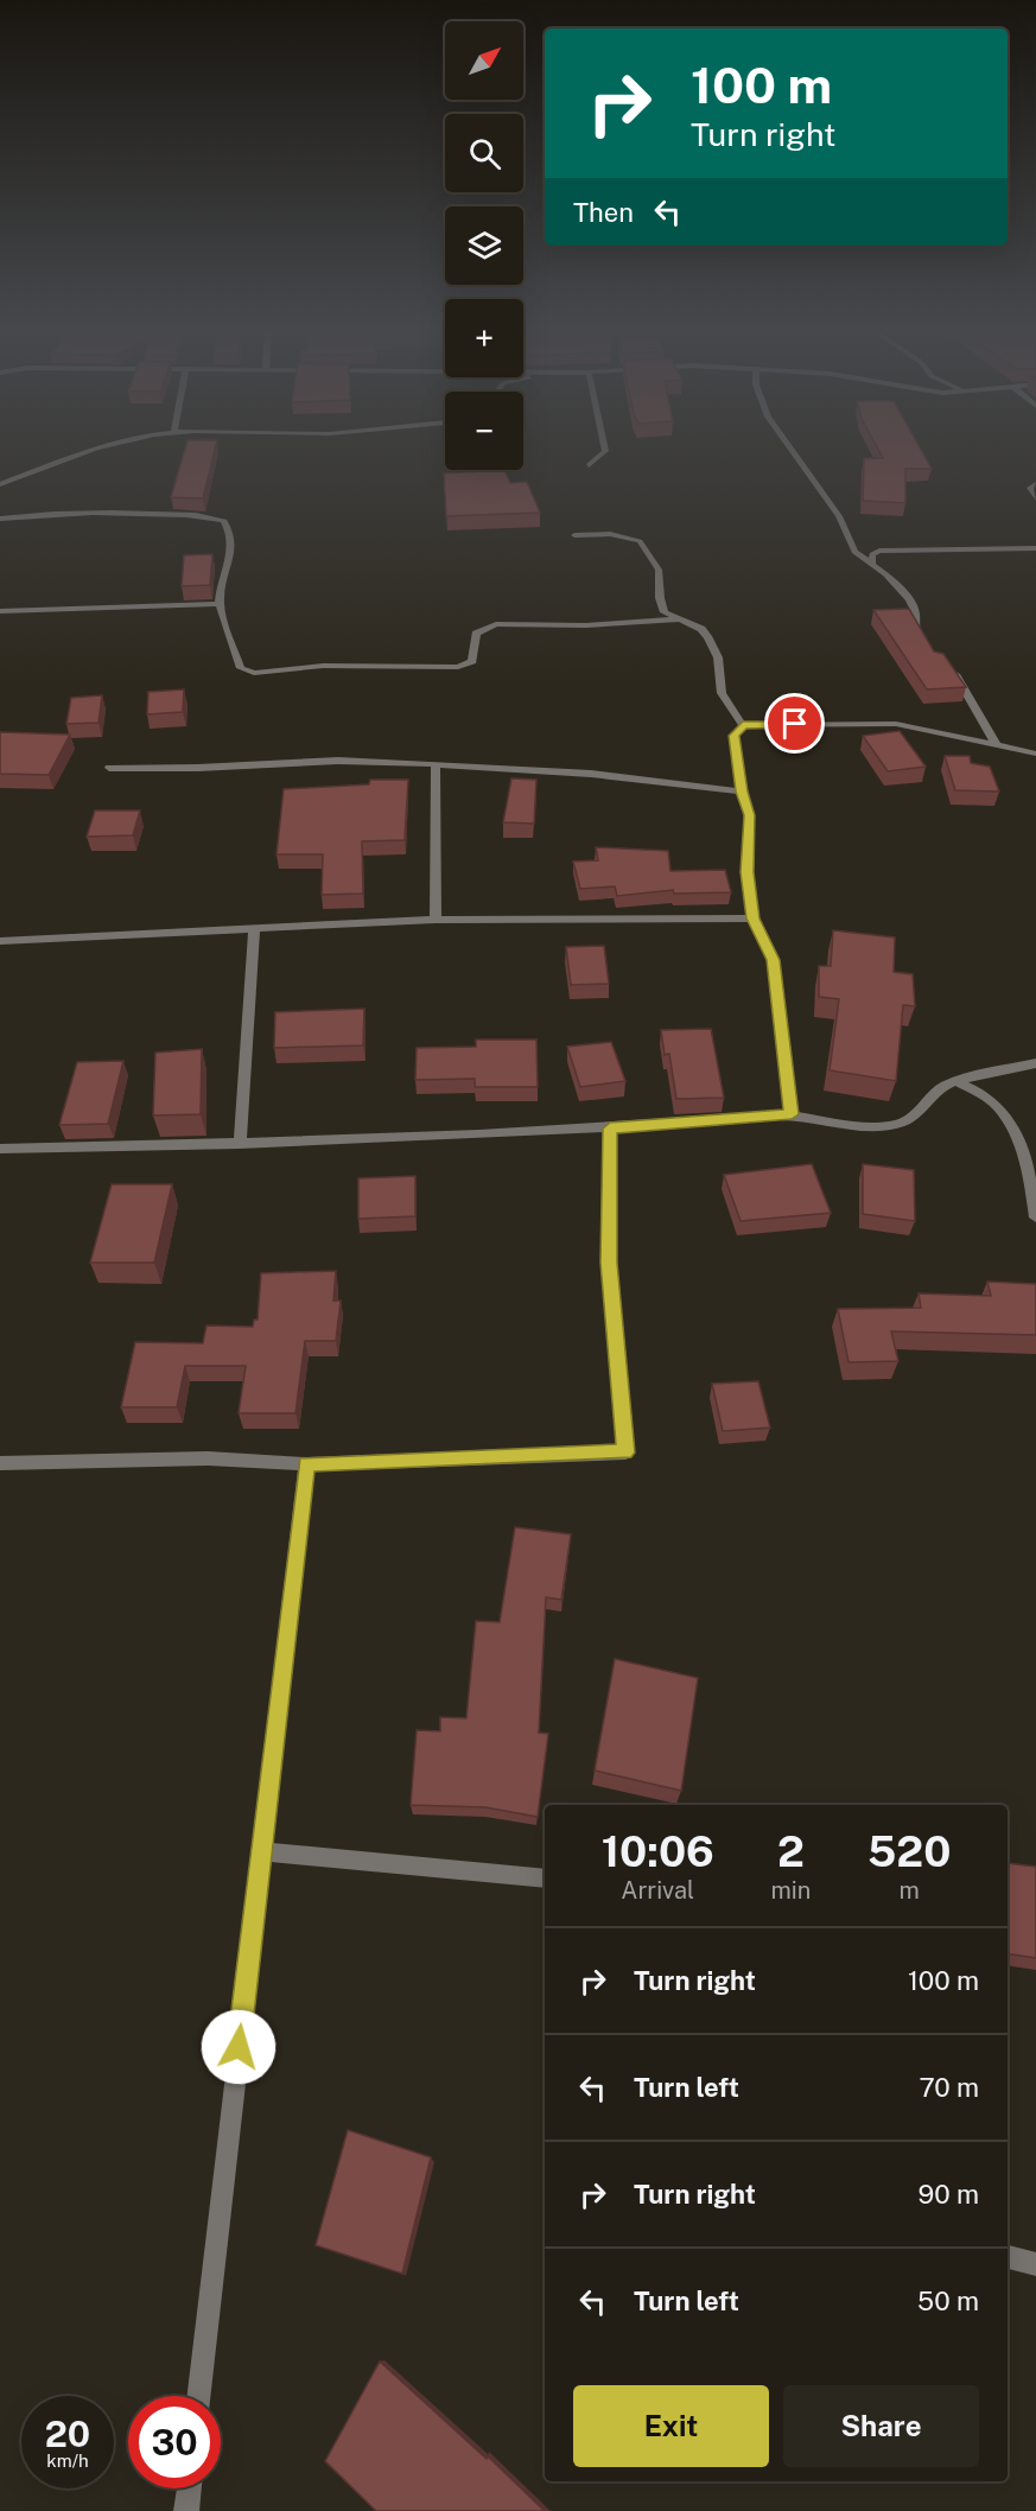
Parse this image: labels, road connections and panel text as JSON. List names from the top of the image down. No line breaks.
{"north":"top right","page":{"map_buttons":["+","−"],"turn":["100 m","Turn right"],"then":"Then","eta":["10:06","Arrival","2","min","520","m"],"list":[{"name":"Turn right","value":"100 m"},{"name":"Turn left","value":"70 m"},{"name":"Turn right","value":"90 m"},{"name":"Turn left","value":"50 m"}],"buttons":["Exit","Share"],"speed":"20 km/h","limit":"30"}}
